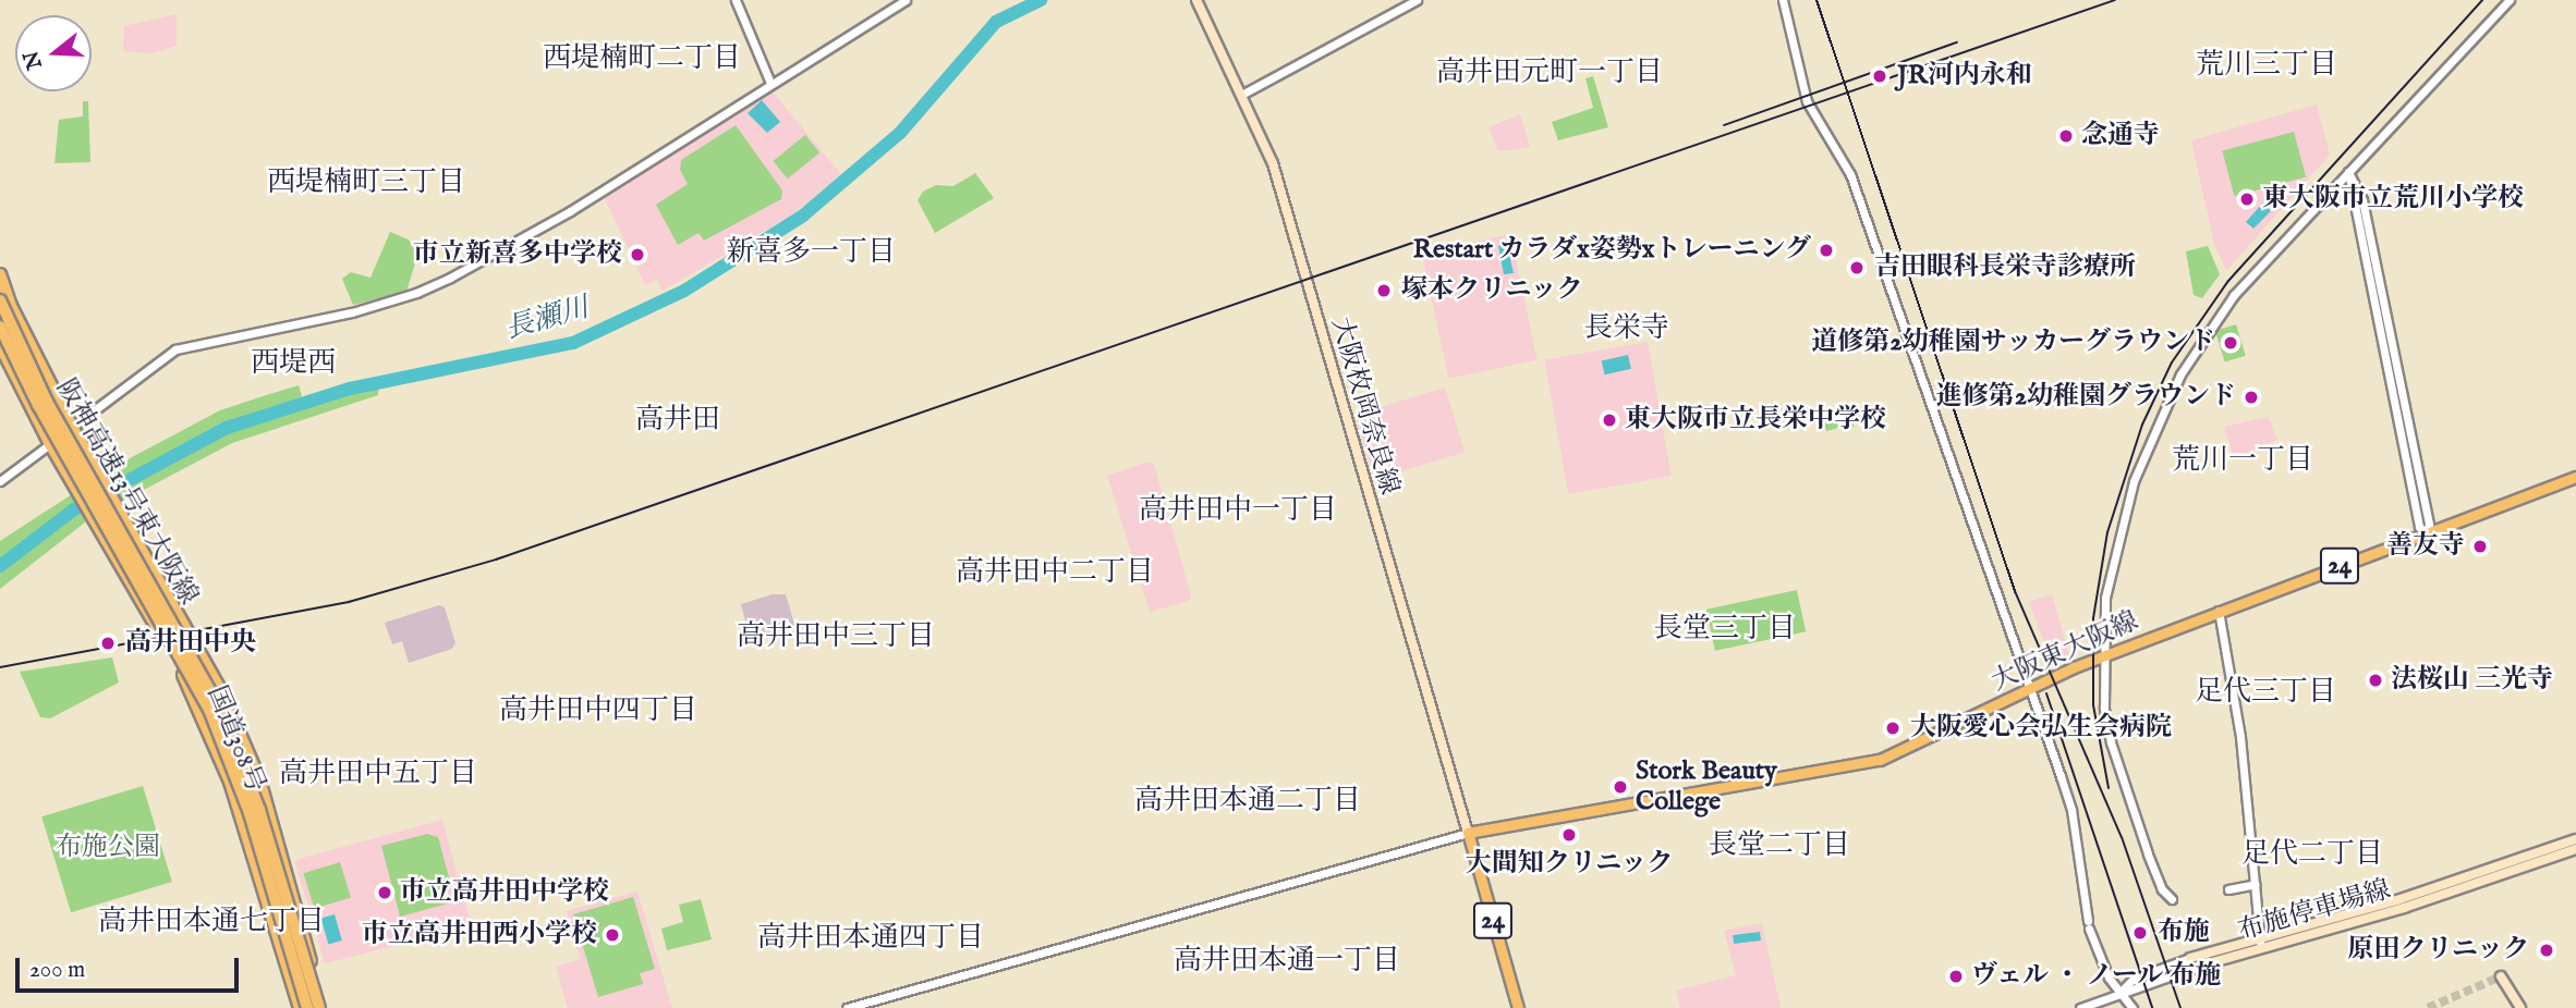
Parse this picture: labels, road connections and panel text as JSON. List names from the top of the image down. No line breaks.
{"streets":{"highway":["阪神高速13号東大阪線","国道308号"],"main road":["大阪枚岡奈良線","24","大阪東大阪線","布施停車場線"]},"crossings":[["大阪枚岡奈良線","24"],["大阪枚岡奈良線","大阪東大阪線"],["阪神高速13号東大阪線","国道308号"],["24","大阪東大阪線"]],"districts":["西堤楠町二丁目","荒川三丁目","高井田元町一丁目","西堤楠町三丁目","新喜多一丁目","長栄寺","西堤西","高井田","荒川一丁目","高井田中一丁目","高井田中二丁目","長堂三丁目","高井田中三丁目","足代三丁目","高井田中四丁目","高井田中五丁目","高井田本通二丁目","長堂二丁目","足代二丁目","高井田本通七丁目","高井田本通四丁目","高井田本通一丁目"],"water":["長瀬川"],"parks":["布施公園"],"places":["JR河内永和","念通寺","東大阪市立荒川小学校","Restart カラダx姿勢xトレーニング","市立新喜多中学校","吉田眼科長栄寺診療所","塚本クリニック","道修第2幼稚園サッカーグラウンド","進修第2幼稚園グラウンド","東大阪市立長栄中学校","善友寺","高井田中央","法桜山 三光寺","大阪愛心会弘生会病院","Stork Beauty College","大間知クリニック","市立高井田中学校","布施","市立高井田西小学校","原田クリニック","ヴェル ・ ノール 布施"],"scale_bar":"200 m","north":"left"}
